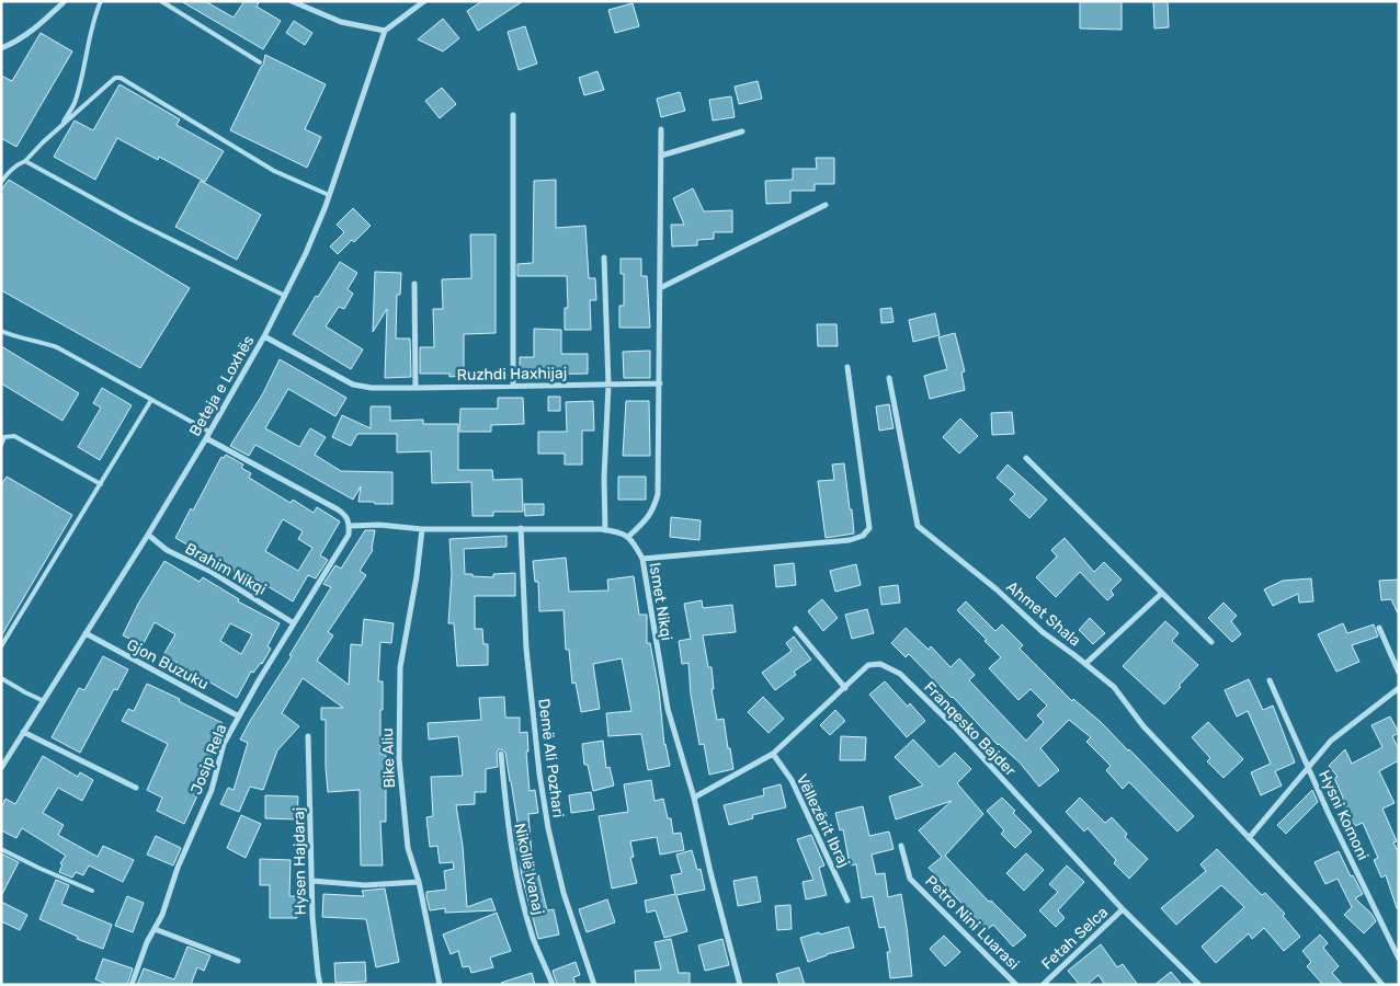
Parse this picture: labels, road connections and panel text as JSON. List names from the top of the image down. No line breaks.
{"streets":{"street":["Ruzhdi Haxhijaj","Beteja e Loxhës","Brahim Nikqi","Ismet Nikqi","Ahmet Shala","Gjon Buzuku","Franqesko Bajder","Bike Aliu","Demë Ali Pozhari","Josip Rela","Hysni Komoni","Vëllezërit Ibraj","Hysen Hajdaraj","Nikollë Ivanaj","Petro Nini Luarasi","Fetah Selca"]},"crossings":[["Ruzhdi Haxhijaj","Beteja e Loxhës"],["Beteja e Loxhës","Brahim Nikqi"],["Beteja e Loxhës","Gjon Buzuku"],["Brahim Nikqi","Josip Rela"],["Ismet Nikqi","Franqesko Bajder"],["Gjon Buzuku","Josip Rela"],["Franqesko Bajder","Vëllezërit Ibraj"],["Franqesko Bajder","Fetah Selca"]]}
